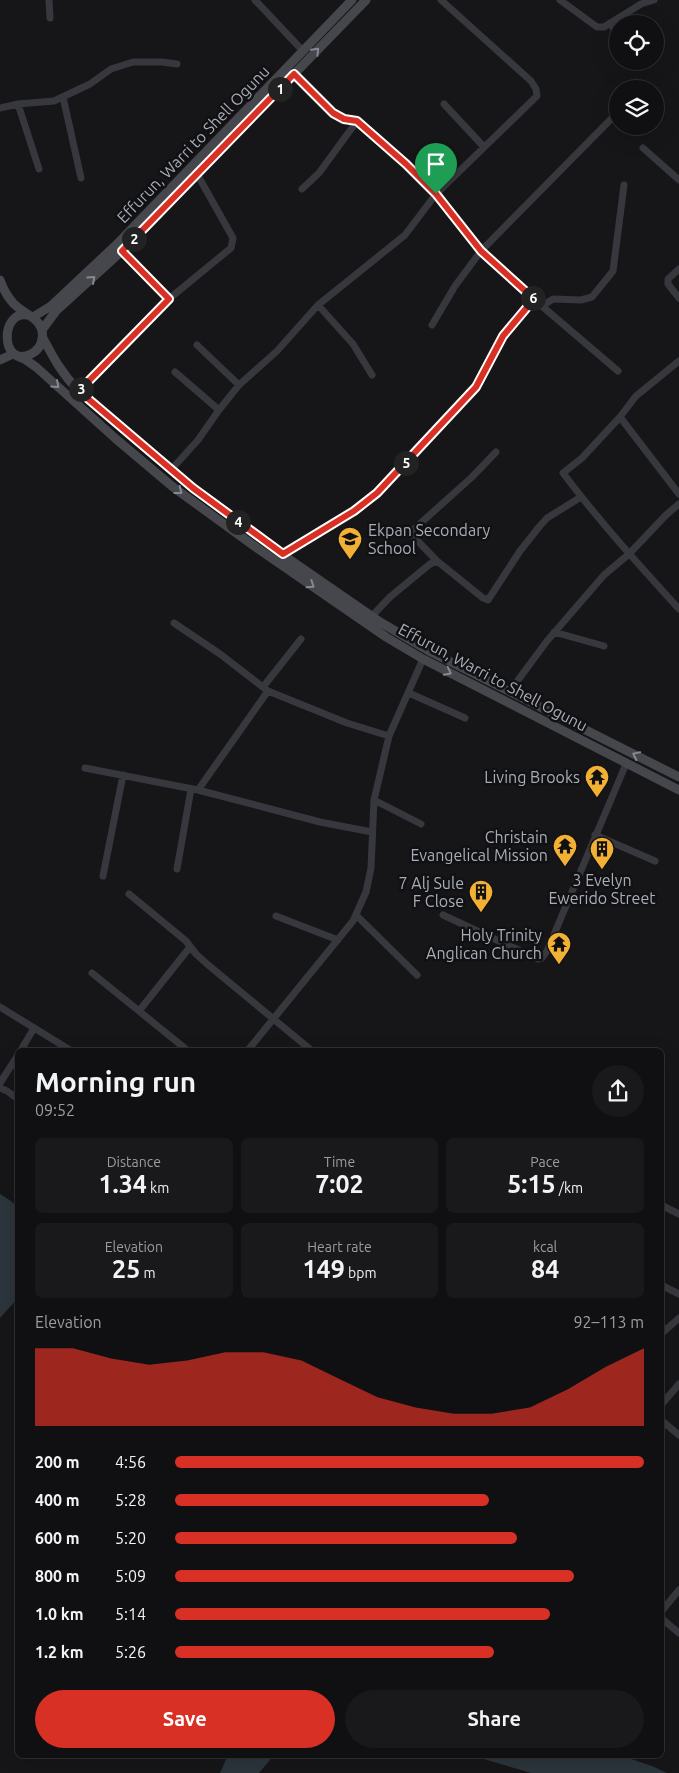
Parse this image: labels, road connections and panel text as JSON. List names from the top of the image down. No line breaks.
{"streets":{"main road":["Effurun, Warri to Shell Ogunu"]},"places":{"school or university":["Ekpan Secondary School"],"temple":["Living Brooks","Christain Evangelical Mission","Holy Trinity Anglican Church"],"building":["3 Evelyn Ewerido Street","7 Alj Sule F Close"]},"page":{"pins":["1","2","6","3","5","4"],"heading":["Morning run","09:52"],"stats":[["Distance","1.34 km"],["Time","7:02"],["Pace","5:15 /km"],["Elevation","25 m"],["Heart rate","149 bpm"],["kcal","84"]],"chart":["Elevation","92–113 m"],"list":[{"name":"200 m","note":"4:56"},{"name":"400 m","note":"5:28"},{"name":"600 m","note":"5:20"},{"name":"800 m","note":"5:09"},{"name":"1.0 km","note":"5:14"},{"name":"1.2 km","note":"5:26"}],"buttons":["Save","Share"]}}
